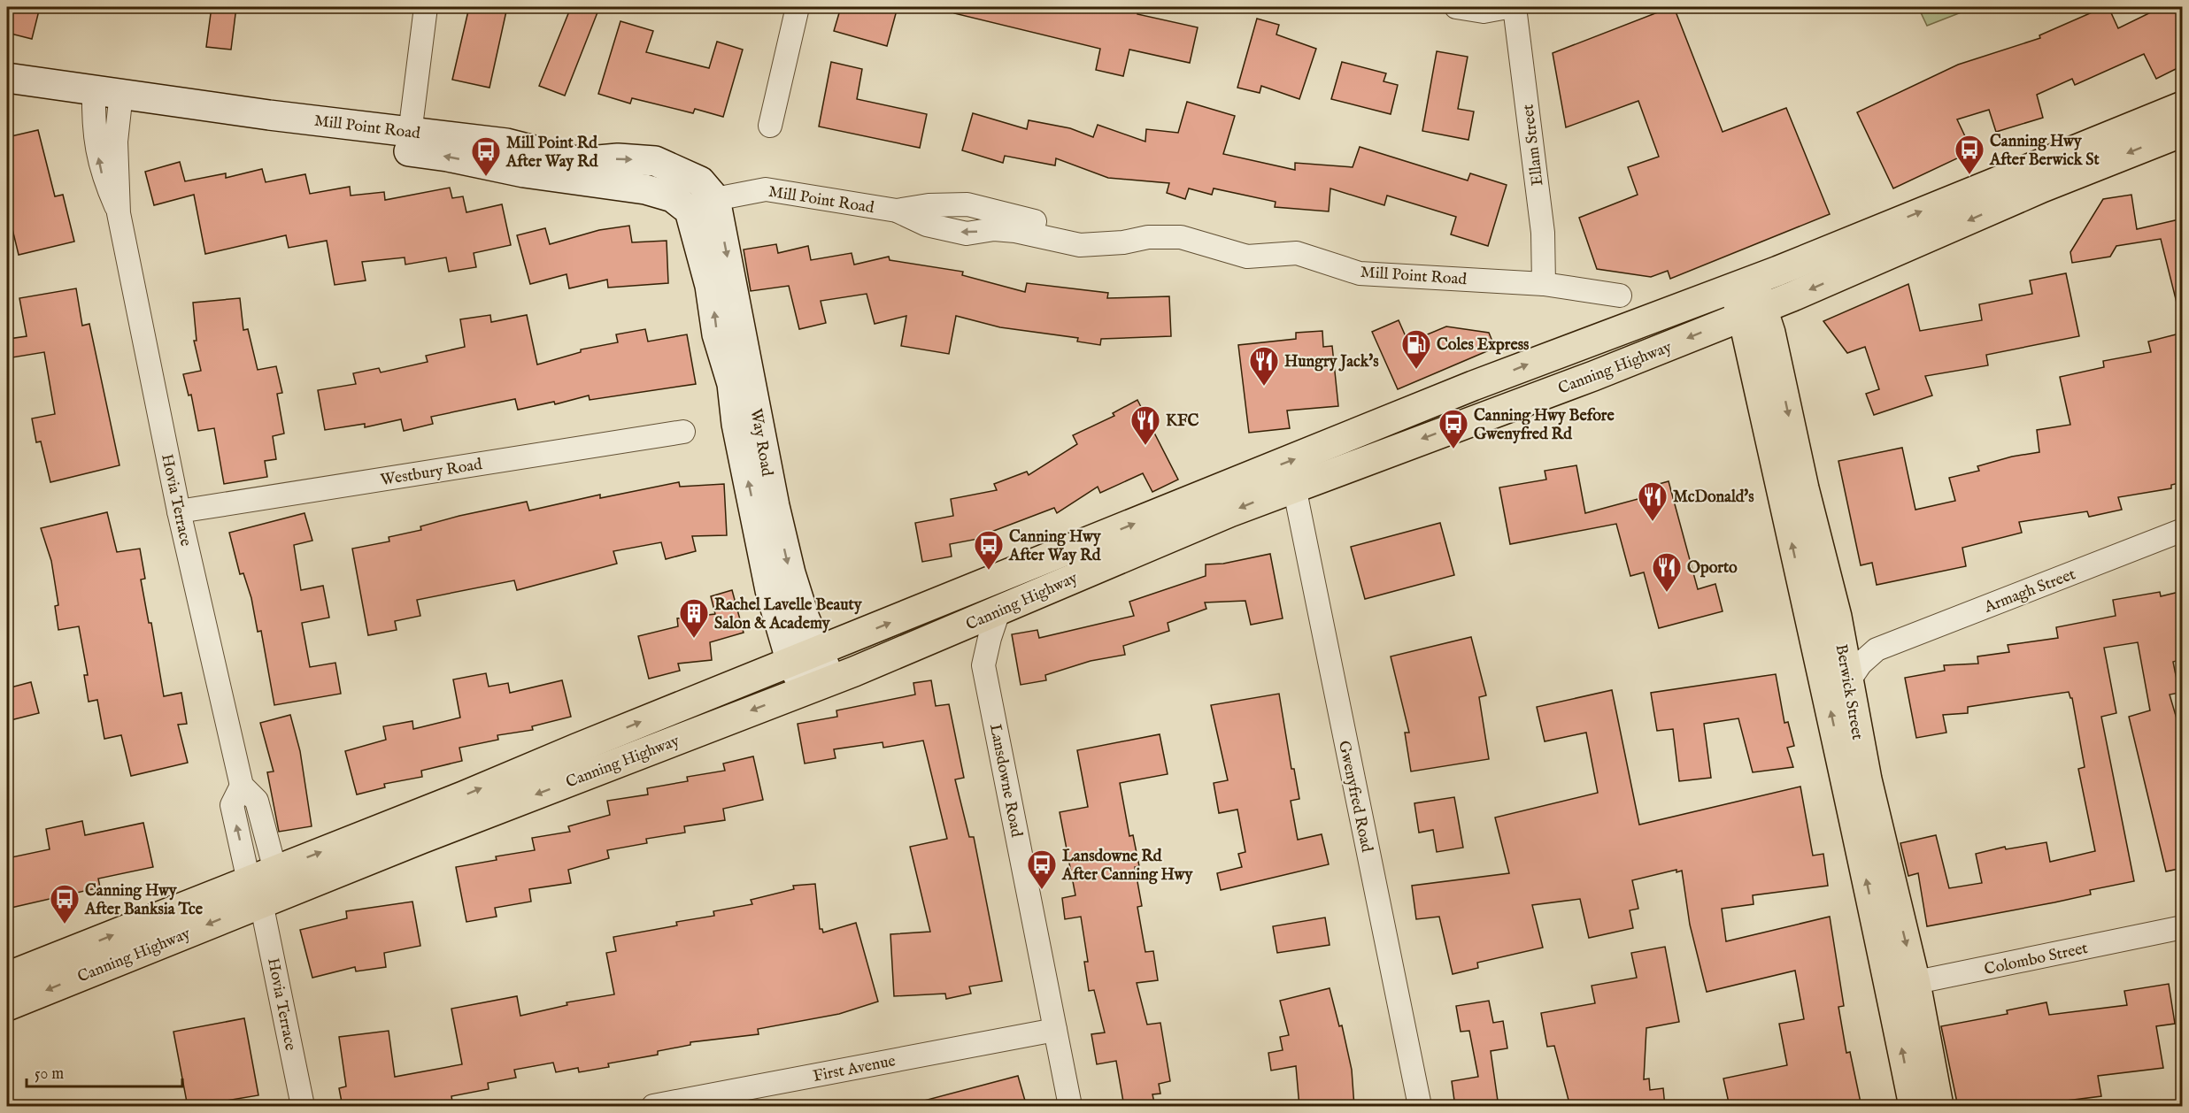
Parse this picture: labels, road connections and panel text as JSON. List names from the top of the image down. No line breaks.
{"streets":{"main road":["Mill Point Road","Canning Highway","Way Road","Berwick Street"],"street":["Ellam Street","Westbury Road","Hovia Terrace","Armagh Street","Lansdowne Road","Gwenyfred Road","Colombo Street","First Avenue"]},"crossings":[["Mill Point Road","Ellam Street"],["Mill Point Road","Way Road"],["Mill Point Road","Hovia Terrace"],["Canning Highway","Way Road"],["Canning Highway","Hovia Terrace"],["Canning Highway","Berwick Street"],["Canning Highway","Lansdowne Road"],["Canning Highway","Gwenyfred Road"],["Westbury Road","Hovia Terrace"],["Armagh Street","Berwick Street"],["Berwick Street","Colombo Street"],["Lansdowne Road","First Avenue"]],"places":{"bus stop":["Canning Hwy After Berwick St","Mill Point Rd After Way Rd","Canning Hwy Before Gwenyfred Rd","Canning Hwy After Way Rd","Lansdowne Rd After Canning Hwy","Canning Hwy After Banksia Tce"],"fuel station":["Coles Express"],"restaurant":["Hungry Jack's","KFC","McDonald's","Oporto"],"building":["Rachel Lavelle Beauty Salon & Academy"]},"scale_bar":"50 m"}
